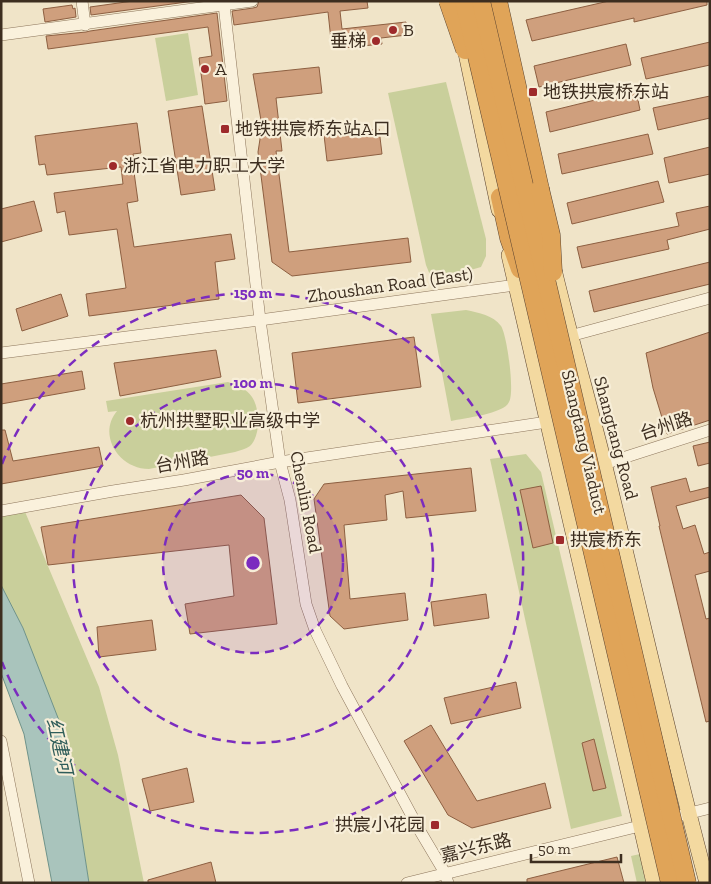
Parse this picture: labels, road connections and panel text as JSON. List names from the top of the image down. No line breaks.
{"streets":{"highway":["Shangtang Viaduct"],"main road":["Shangtang Road"],"street":["Zhoushan Road (East)","台州路","Chenlin Road","嘉兴东路"]},"crossings":[["Zhoushan Road (East)","Chenlin Road"],["台州路","Shangtang Road"],["台州路","Chenlin Road"],["Shangtang Road","Shangtang Viaduct"],["Shangtang Road","嘉兴东路"],["Chenlin Road","嘉兴东路"]],"water":["红建河"],"places":{"other":["B","垂梯","A","浙江省电力职工大学","杭州拱墅职业高级中学"],"transit":["地铁拱宸桥东站","地铁拱宸桥东站A口","拱宸桥东","拱宸小花园"]},"scale_bar":"50 m","rings":["150 m","100 m","50 m"]}
